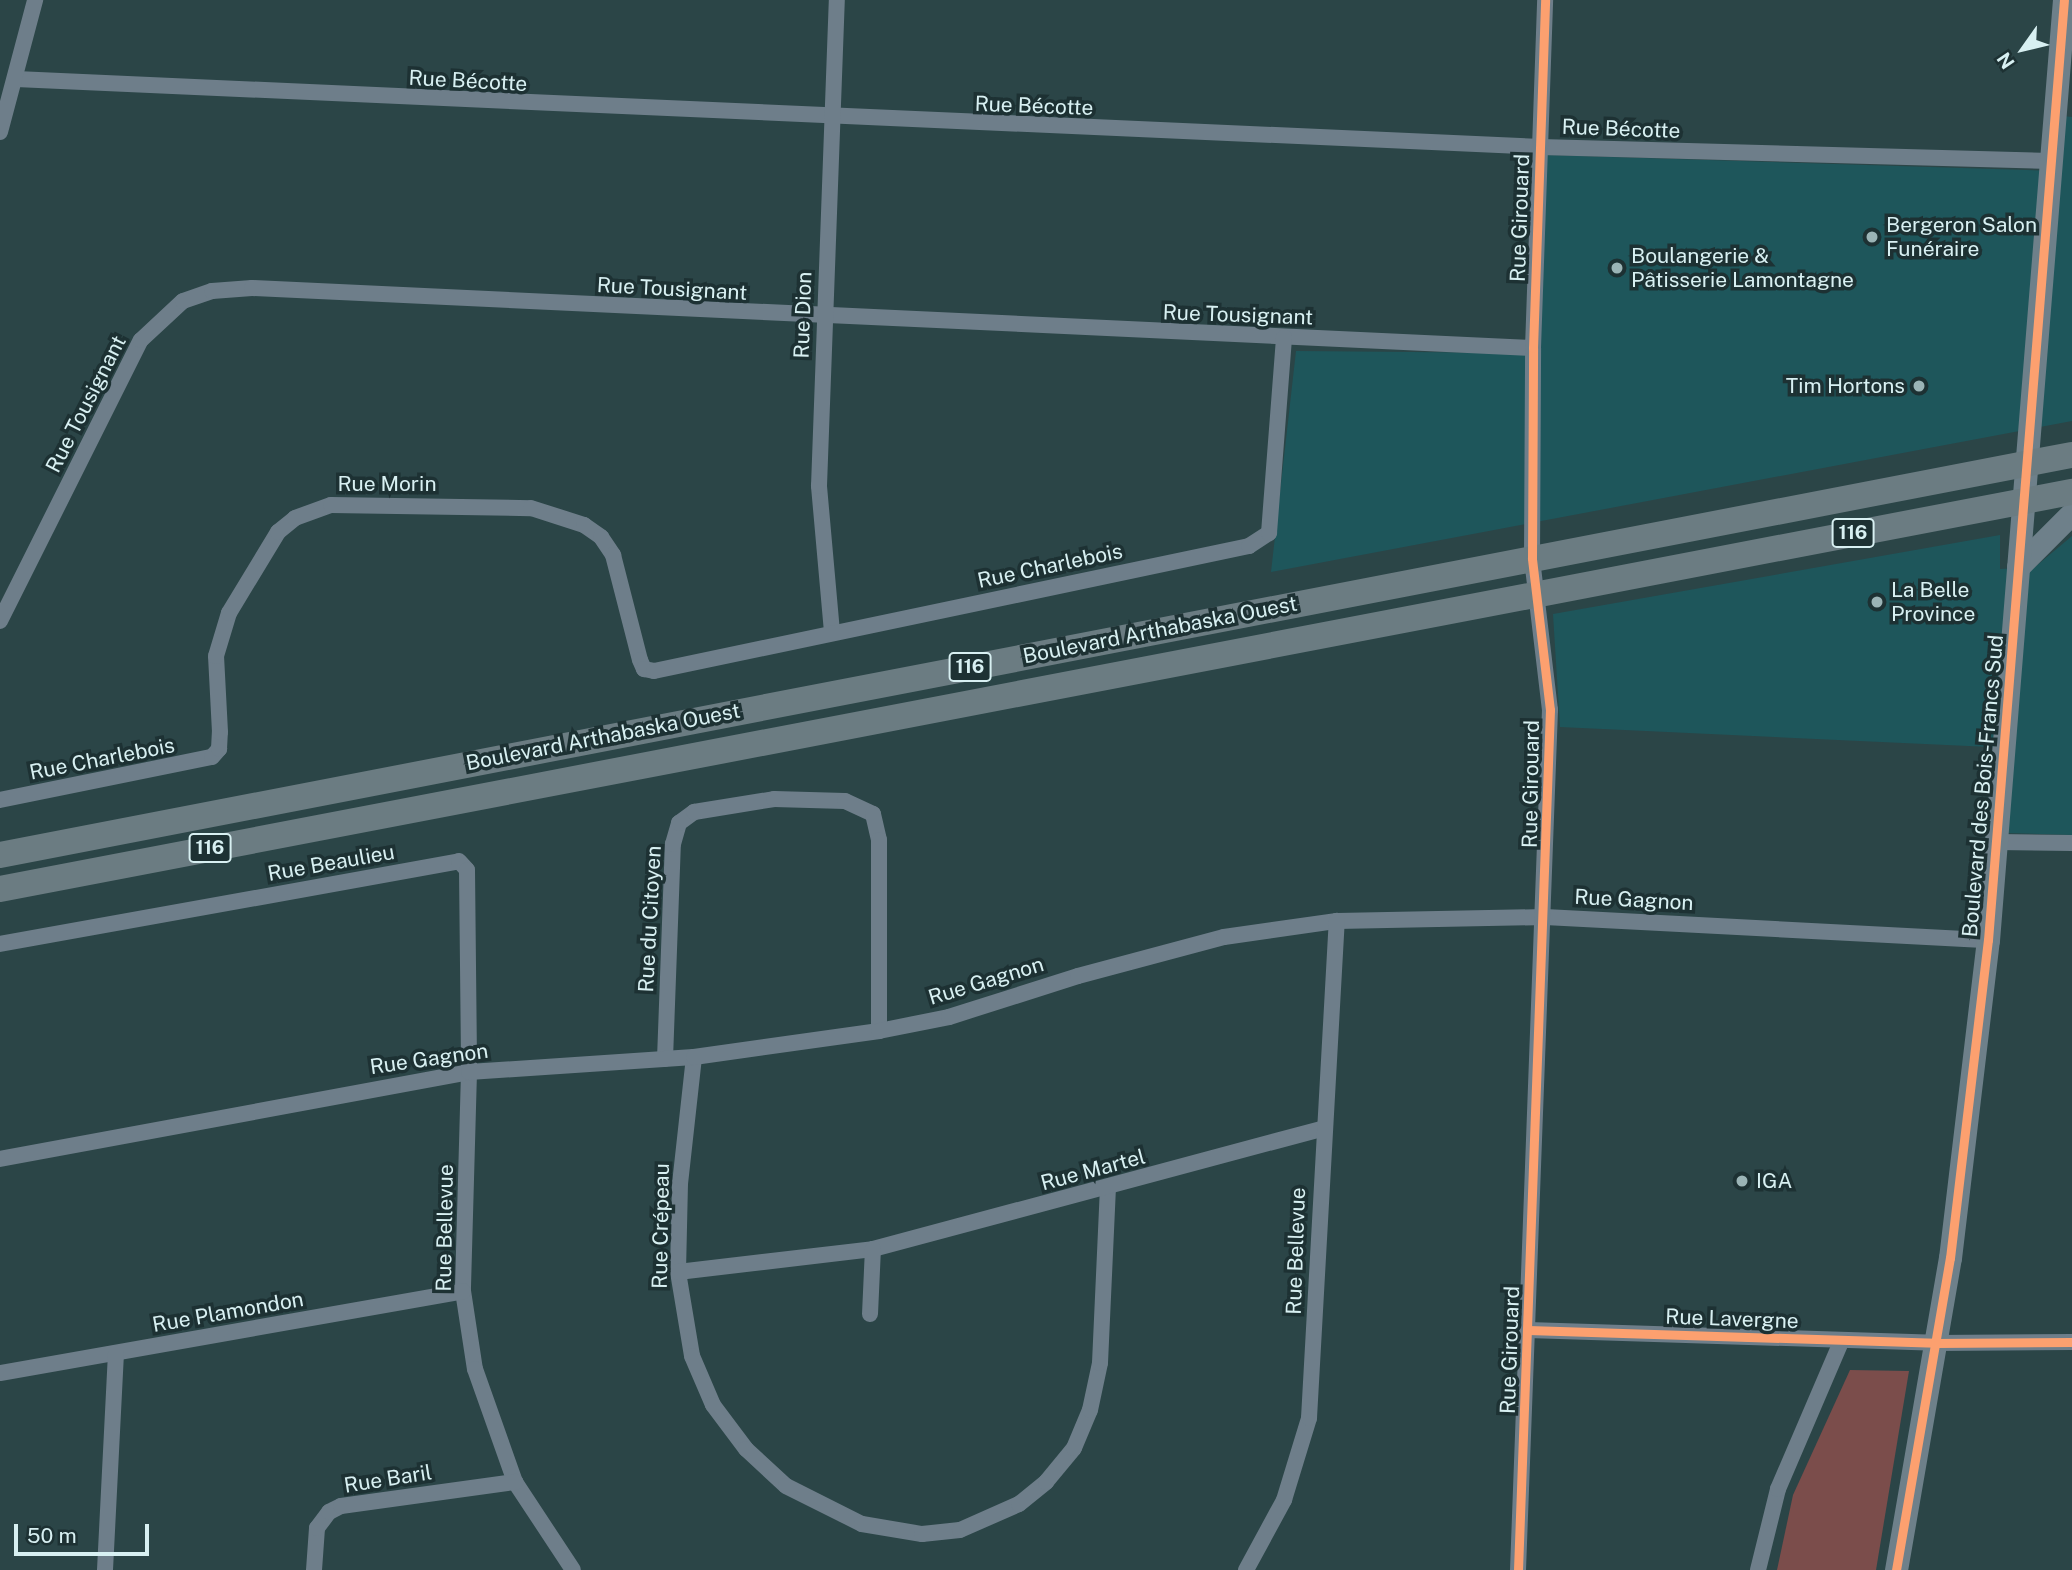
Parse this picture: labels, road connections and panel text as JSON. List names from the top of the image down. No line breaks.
{"streets":{"main road":["116","Boulevard Arthabaska Ouest"],"street":["Rue Bécotte","Rue Girouard","Rue Tousignant","Rue Dion","Rue Morin","Rue Charlebois","Boulevard des Bois-Francs Sud","Rue Beaulieu","Rue Gagnon","Rue du Citoyen","Rue Martel","Rue Crépeau","Rue Bellevue","Rue Plamondon","Rue Lavergne","Rue Baril"]},"crossings":[["Rue Bécotte","Rue Girouard"],["Rue Bécotte","Rue Dion"],["Rue Bécotte","Boulevard des Bois-Francs Sud"],["Rue Girouard","Rue Tousignant"],["Rue Girouard","Boulevard Arthabaska Ouest"],["Rue Girouard","Rue Gagnon"],["Rue Girouard","Rue Lavergne"],["Rue Tousignant","Rue Dion"],["Rue Tousignant","Rue Charlebois"],["Rue Dion","Rue Charlebois"],["Rue Morin","Rue Charlebois"],["Boulevard Arthabaska Ouest","Boulevard des Bois-Francs Sud"],["Boulevard des Bois-Francs Sud","Rue Gagnon"],["Boulevard des Bois-Francs Sud","Rue Lavergne"],["Rue Beaulieu","Rue Gagnon"],["Rue Beaulieu","Rue Bellevue"],["Rue Gagnon","Rue du Citoyen"],["Rue Gagnon","Rue Crépeau"],["Rue Gagnon","Rue Bellevue"],["Rue Martel","Rue Crépeau"],["Rue Martel","Rue Bellevue"],["Rue Bellevue","Rue Plamondon"],["Rue Bellevue","Rue Baril"]],"places":["Bergeron Salon Funéraire","Boulangerie & Pâtisserie Lamontagne","Tim Hortons","La Belle Province","IGA"],"scale_bar":"50 m","north":"bottom left"}
